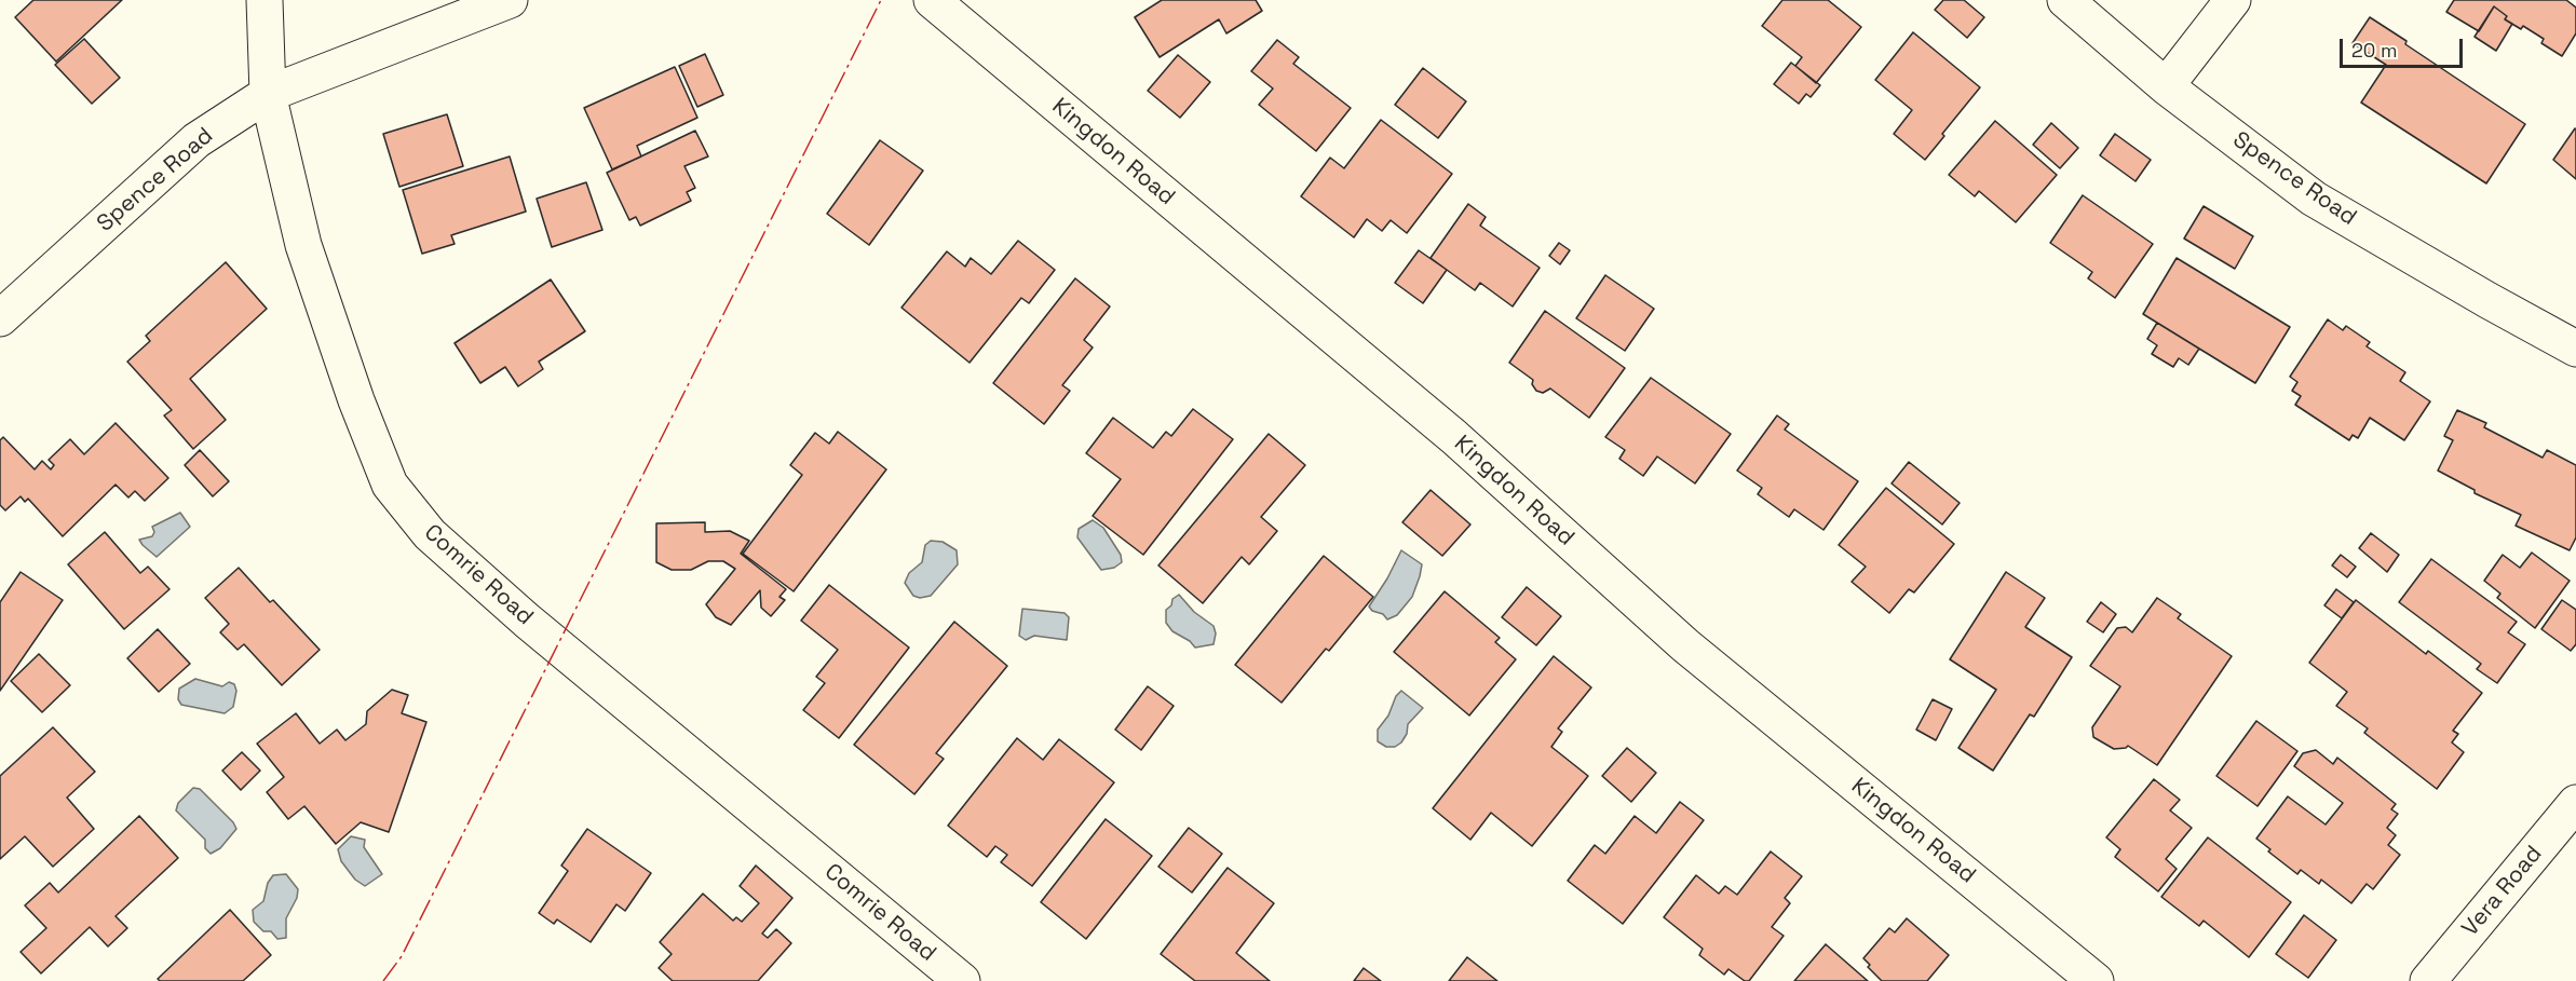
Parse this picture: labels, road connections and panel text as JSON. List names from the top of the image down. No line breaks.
{"streets":{"street":["Kingdon Road","Spence Road","Comrie Road","Vera Road"]},"crossings":[["Spence Road","Comrie Road"]],"scale_bar":"20 m"}
